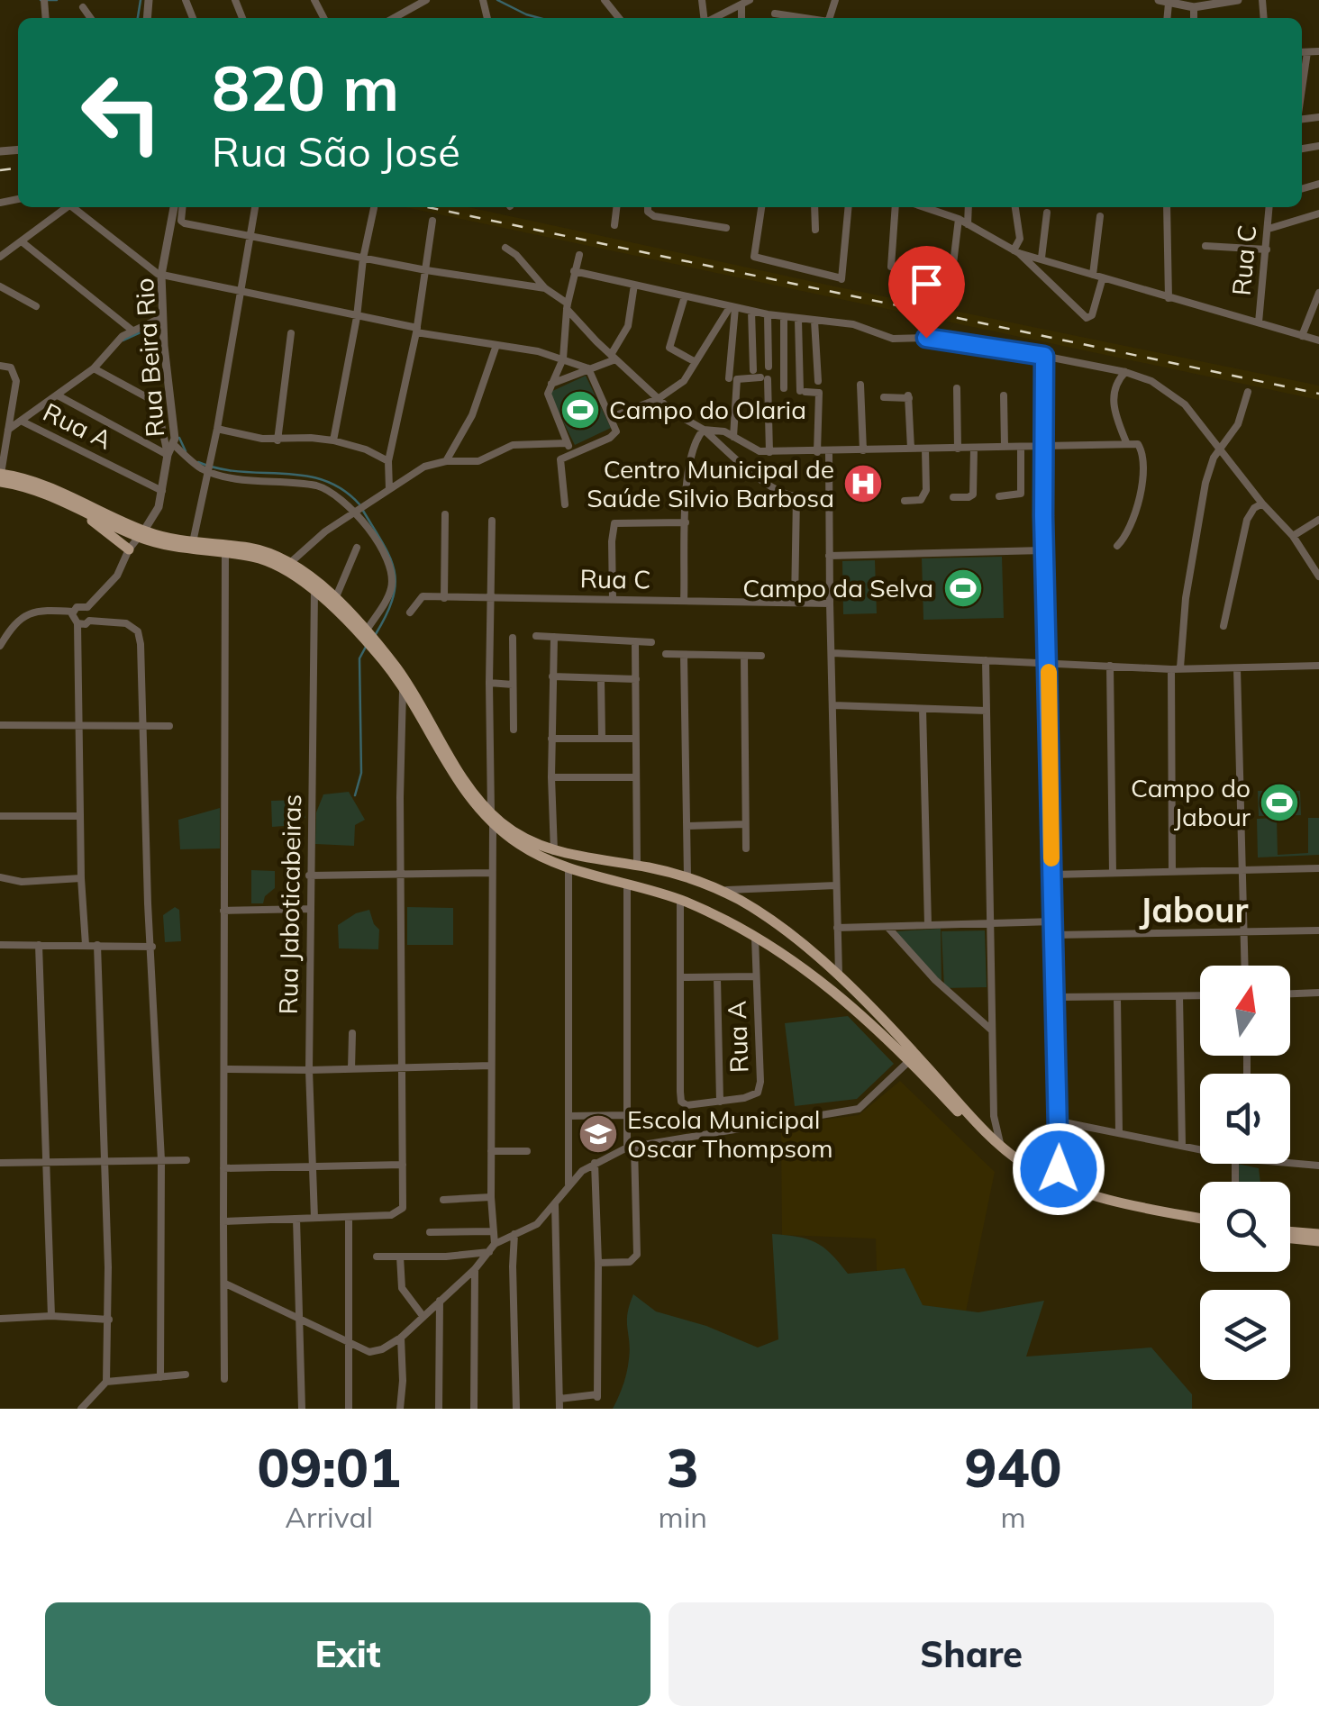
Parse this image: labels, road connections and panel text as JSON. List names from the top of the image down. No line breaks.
{"streets":{"street":["Rua C","Rua Beira Rio","Rua A","Rua Jaboticabeiras"]},"crossings":[["Rua Beira Rio","Rua A"]],"districts":["Jabour"],"places":{"sports":["Campo do Olaria","Campo da Selva","Campo do Jabour"],"hospital":["Centro Municipal de Saúde Silvio Barbosa"],"school or university":["Escola Municipal Oscar Thompsom"]},"north":"top","page":{"turn":["820 m","Rua São José"],"eta":["09:01","Arrival","3","min","940","m"],"buttons":["Exit","Share"]}}
